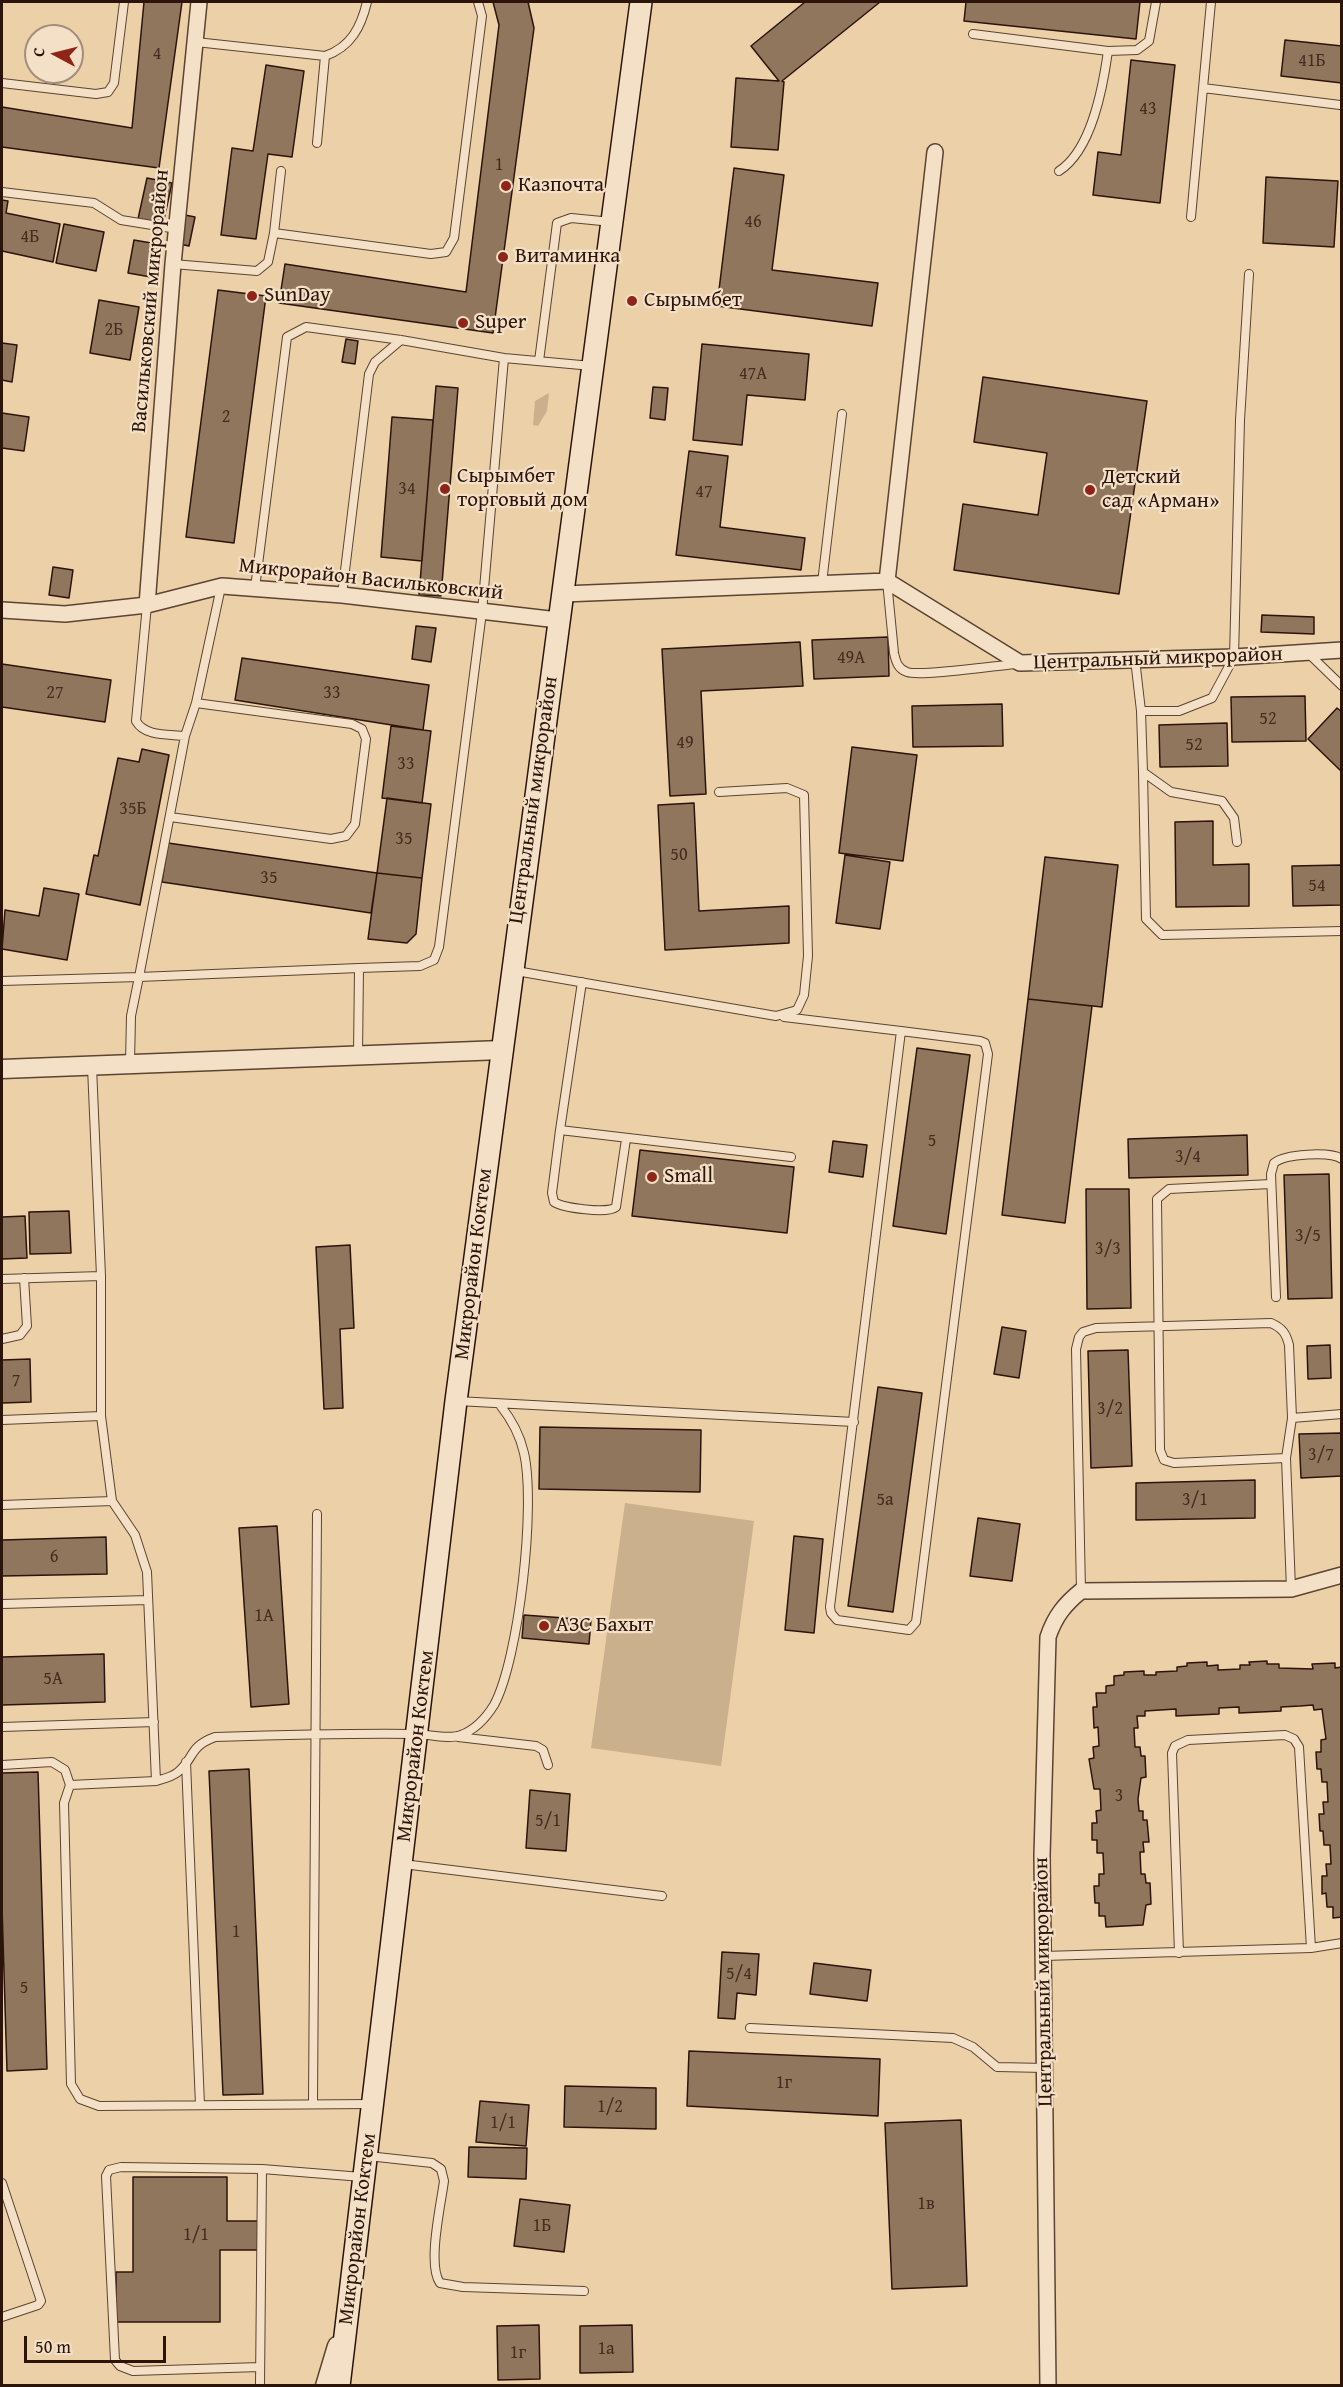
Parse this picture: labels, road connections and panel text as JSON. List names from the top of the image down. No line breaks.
{"streets":{"main road":["Центральный микрорайон","Микрорайон Коктем"],"street":["Васильковский микрорайон","Микрорайон Васильковский"]},"crossings":[["Васильковский микрорайон","Микрорайон Васильковский"],["Микрорайон Васильковский","Центральный микрорайон"],["Центральный микрорайон","Микрорайон Коктем"]],"places":["Казпочта","Витаминка","SunDay","Сырымбет","Super","Сырымбет торговый дом","Детский сад «Арман»","Small","АЗС Бахыт"],"house_numbers":["4","41Б","43","1","46","4Б","2Б","47А","2","34","47","49А","27","33","52","49","52","33","35Б","35","50","35","54","5","3/4","3/5","3/3","7","3/2","3/7","5а","3/1","6","1А","5А","3","5/1","1","5/4","5","1г","1/2","1/1","1в","1Б","1/1","1а","1г"],"scale_bar":"50 m","north":"left"}
